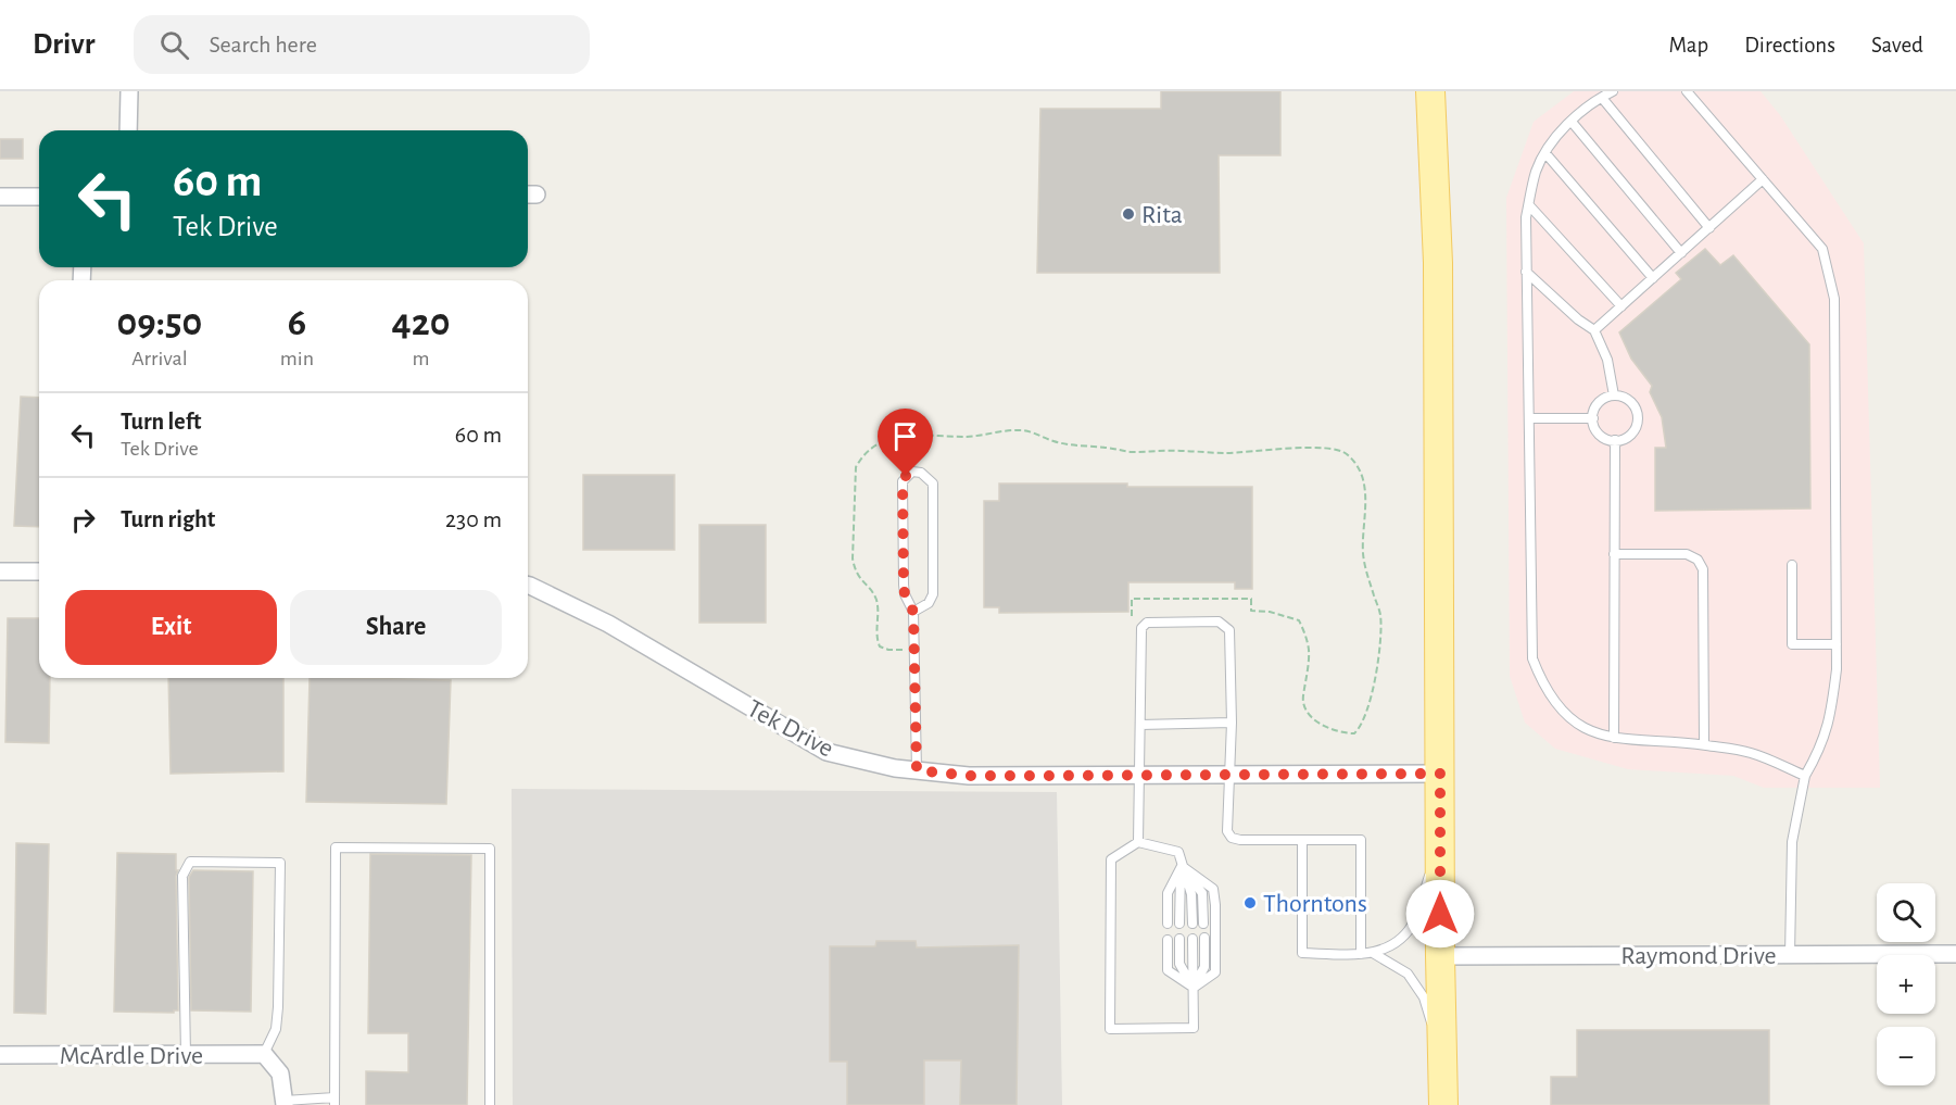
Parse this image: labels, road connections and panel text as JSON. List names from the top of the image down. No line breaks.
{"streets":{"street":["Tek Drive","Raymond Drive","McArdle Drive"]},"places":["Rita","Thorntons"],"page":{"header":"Drivr","search":"Search here","nav":["Map","Directions","Saved"],"turn":["60 m","Tek Drive"],"eta":["09:50","Arrival","6","min","420","m"],"list":[{"name":"Turn left","note":"Tek Drive","value":"60 m"},{"name":"Turn right","value":"230 m"}],"buttons":["Exit","Share"],"map_buttons":["+","−"]}}
